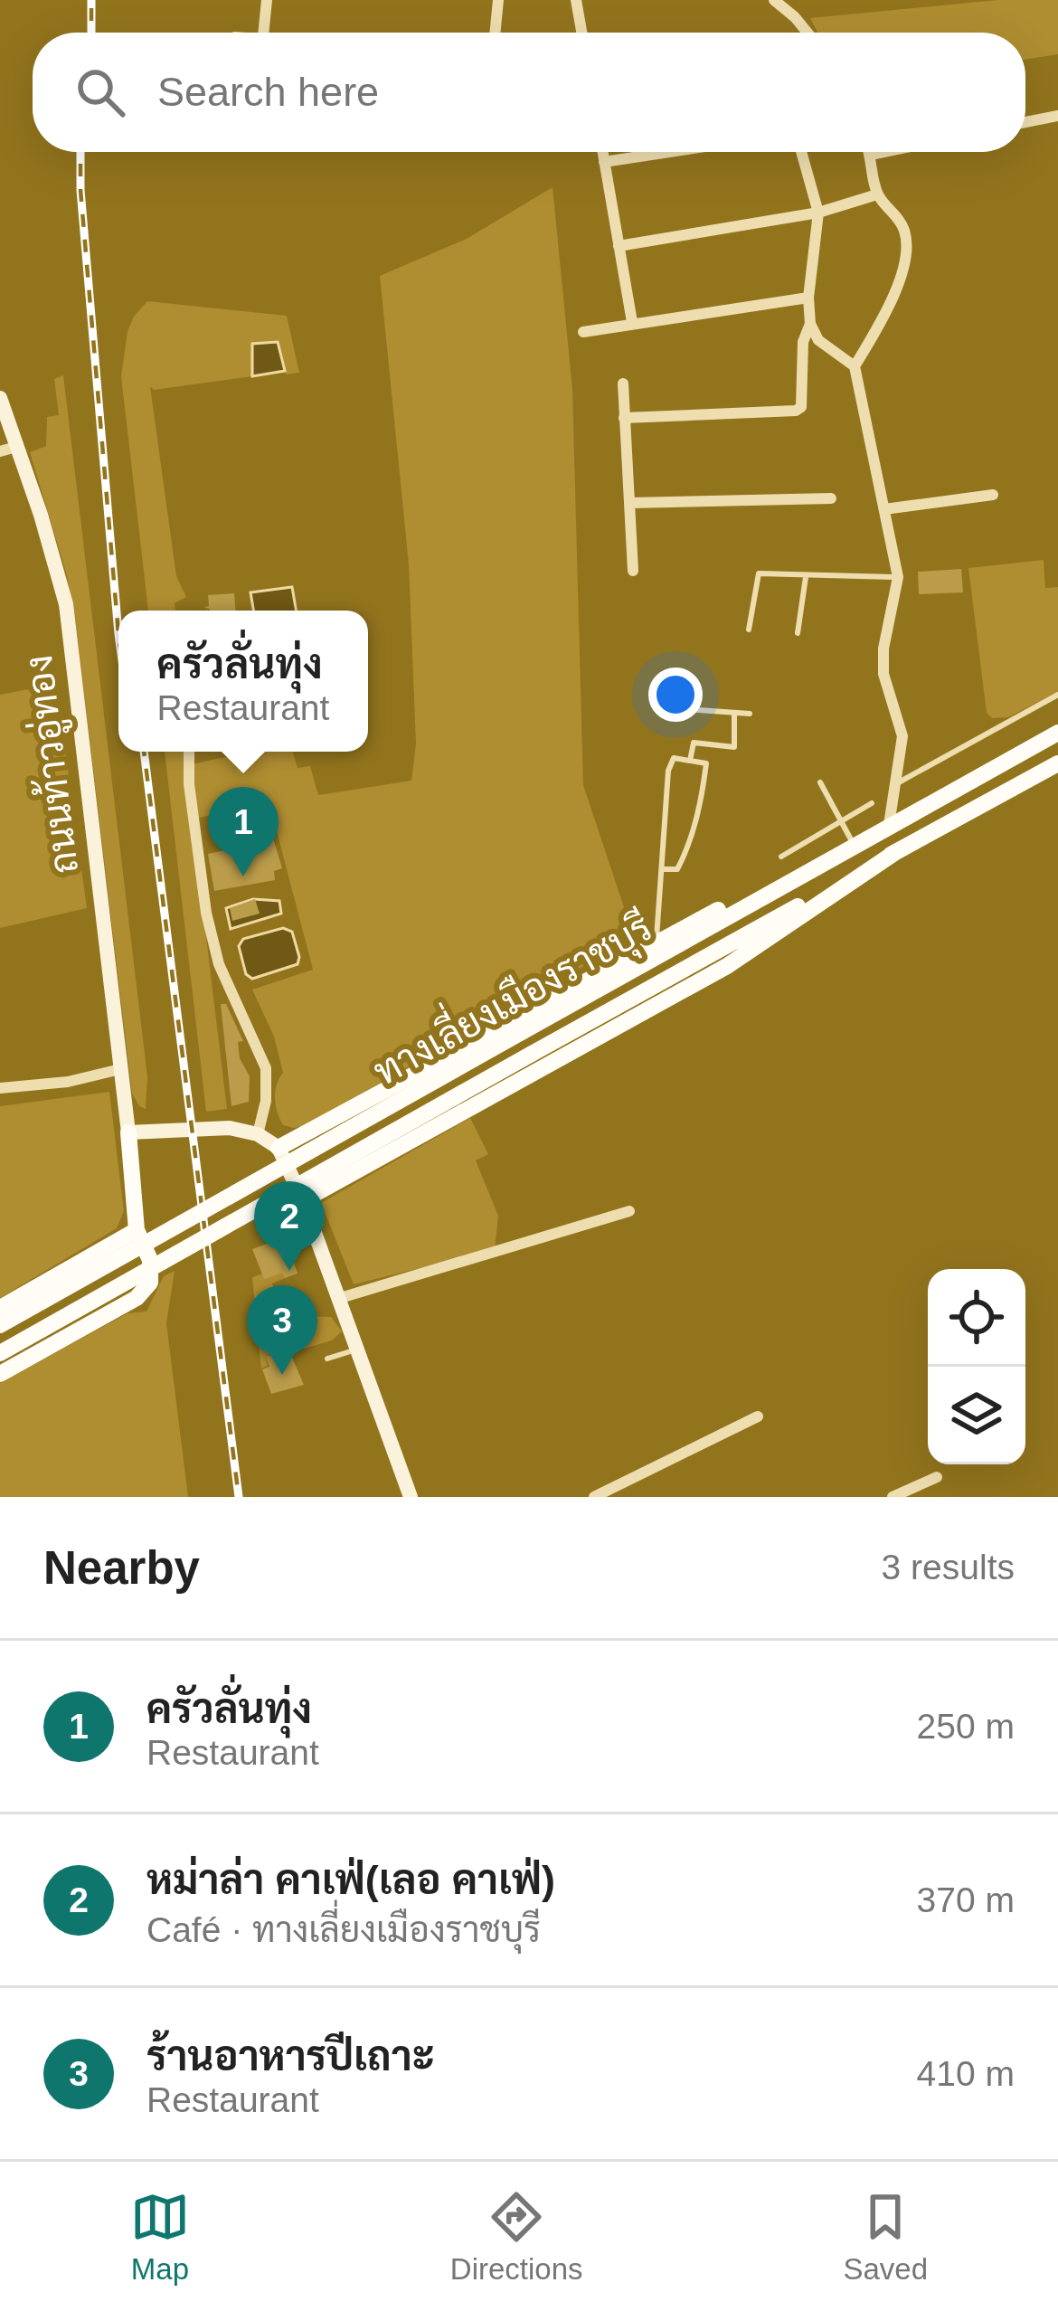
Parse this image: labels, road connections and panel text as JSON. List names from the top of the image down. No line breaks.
{"streets":{"main road":["ทางเลี่ยงเมืองราชบุรี"],"street":["ถนนท้าวอู่ทอง"]},"page":{"search":"Search here","popup":["ครัวลั่นทุ่ง","Restaurant"],"pins":["1","2","3"],"heading":["Nearby","3 results"],"list":[{"mark":"1","name":"ครัวลั่นทุ่ง","note":"Restaurant","value":"250 m"},{"mark":"2","name":"หม่าล่า คาเฟ่(เลอ คาเฟ่)","note":"Café · ทางเลี่ยงเมืองราชบุรี","value":"370 m"},{"mark":"3","name":"ร้านอาหารปีเถาะ","note":"Restaurant","value":"410 m"}],"nav":["Map","Directions","Saved"]}}
